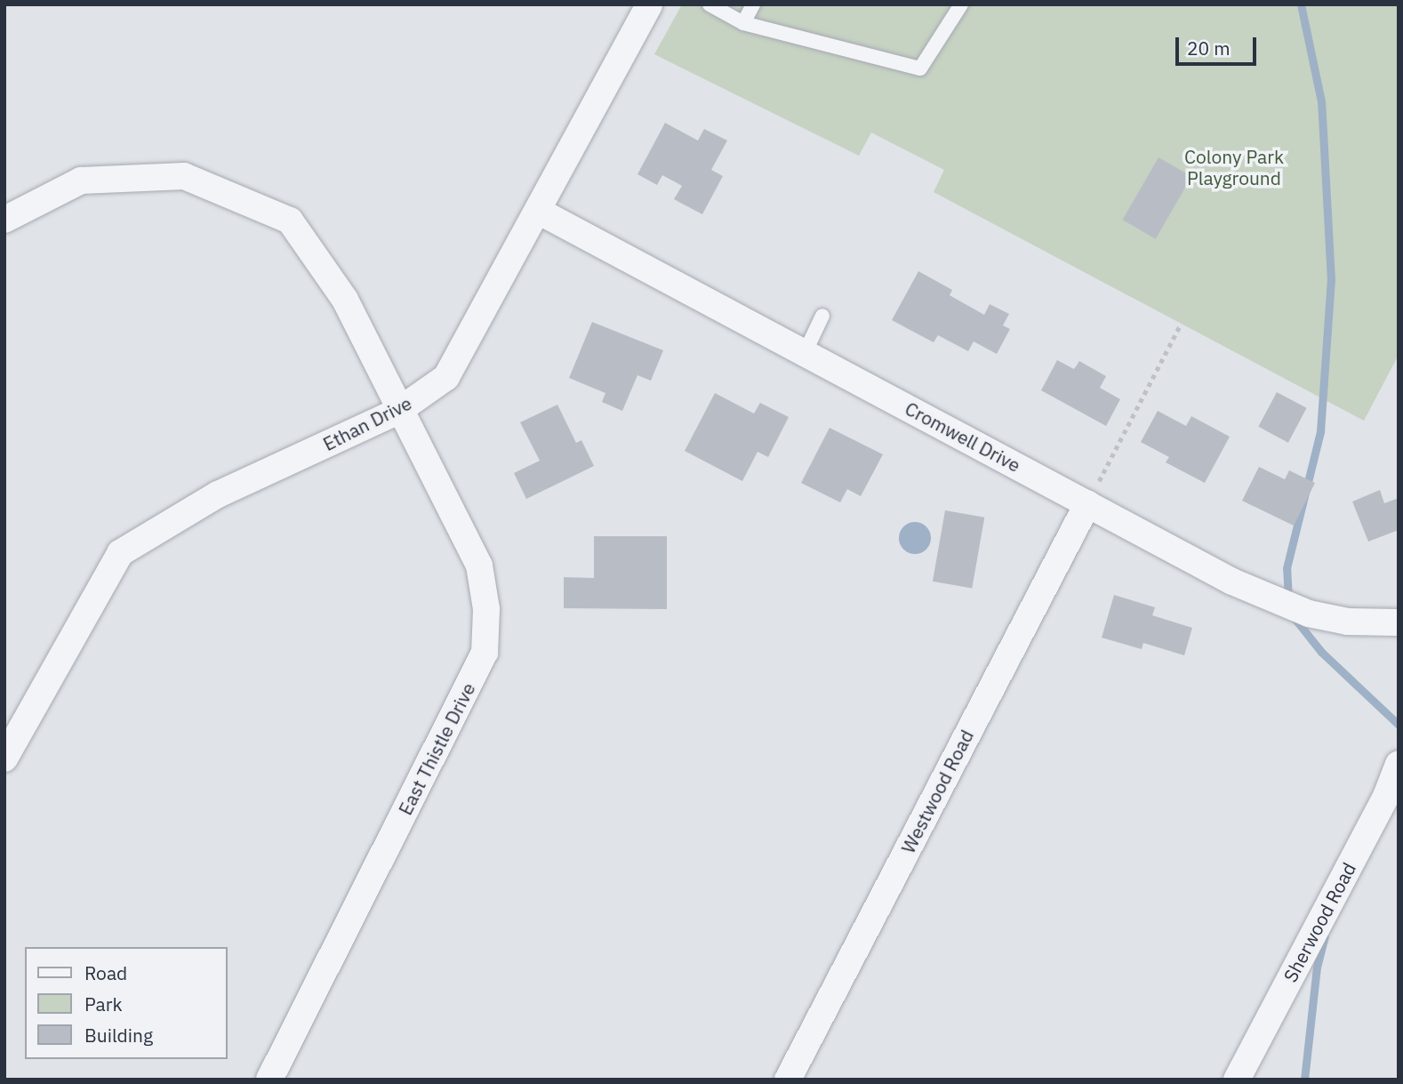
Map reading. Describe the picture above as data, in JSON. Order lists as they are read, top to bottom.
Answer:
{
  "streets": {
    "street": [
      "Ethan Drive",
      "Cromwell Drive",
      "East Thistle Drive",
      "Westwood Road",
      "Sherwood Road"
    ]
  },
  "crossings": [
    ["Ethan Drive", "Cromwell Drive"],
    ["Ethan Drive", "East Thistle Drive"],
    ["Cromwell Drive", "Westwood Road"]
  ],
  "parks": ["Colony Park Playground"],
  "legend": ["Road", "Park", "Building"],
  "scale_bar": "20 m"
}
